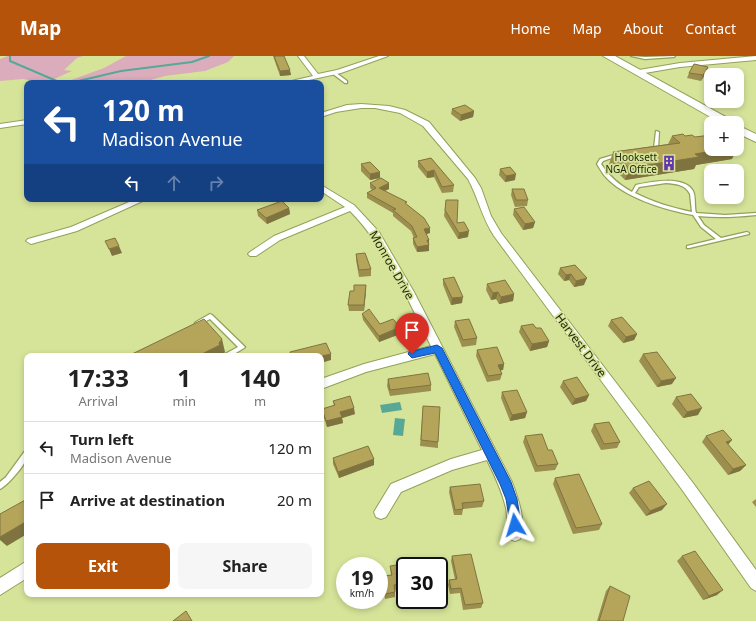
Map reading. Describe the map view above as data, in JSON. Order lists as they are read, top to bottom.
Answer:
{
  "streets": {
    "street": ["Monroe Drive", "Harvest Drive"]
  },
  "places": {
    "building": ["Hooksett NGA Office"]
  },
  "page": {
    "header": "Map",
    "nav": [
      "Home",
      "Map",
      "About",
      "Contact"
    ],
    "map_buttons": ["+", "−"],
    "turn": ["120 m", "Madison Avenue"],
    "eta": [
      "17:33",
      "Arrival",
      "1",
      "min",
      "140",
      "m"
    ],
    "list": [
      {
        "name": "Turn left",
        "note": "Madison Avenue",
        "value": "120 m"
      },
      {
        "name": "Arrive at destination",
        "value": "20 m"
      }
    ],
    "buttons": ["Exit", "Share"],
    "speed": "19 km/h",
    "limit": "30"
  }
}
